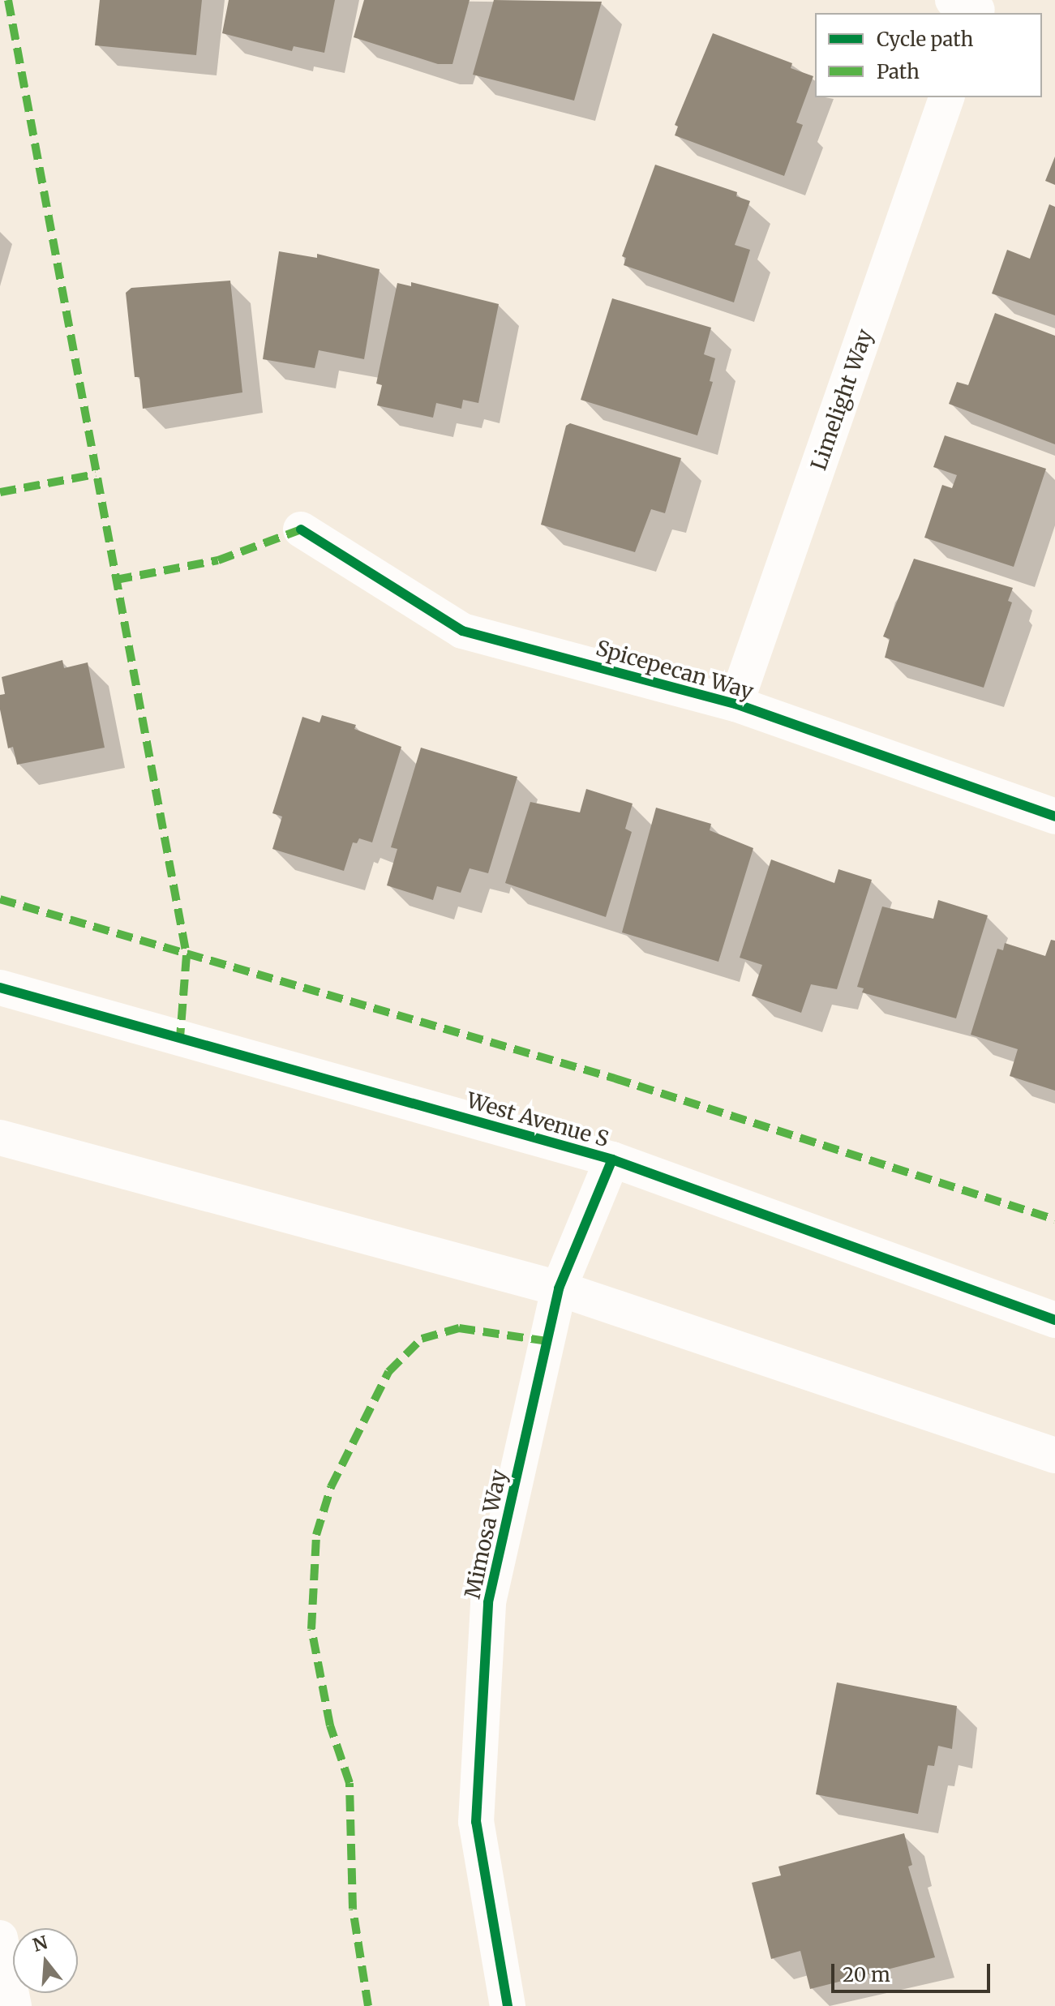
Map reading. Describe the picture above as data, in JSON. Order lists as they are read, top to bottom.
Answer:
{
  "streets": {
    "street": [
      "Limelight Way",
      "Spicepecan Way",
      "West Avenue S",
      "Mimosa Way"
    ]
  },
  "crossings": [
    ["Limelight Way", "Spicepecan Way"],
    ["West Avenue S", "Mimosa Way"]
  ],
  "legend": ["Cycle path", "Path"],
  "scale_bar": "20 m",
  "north": "top"
}
